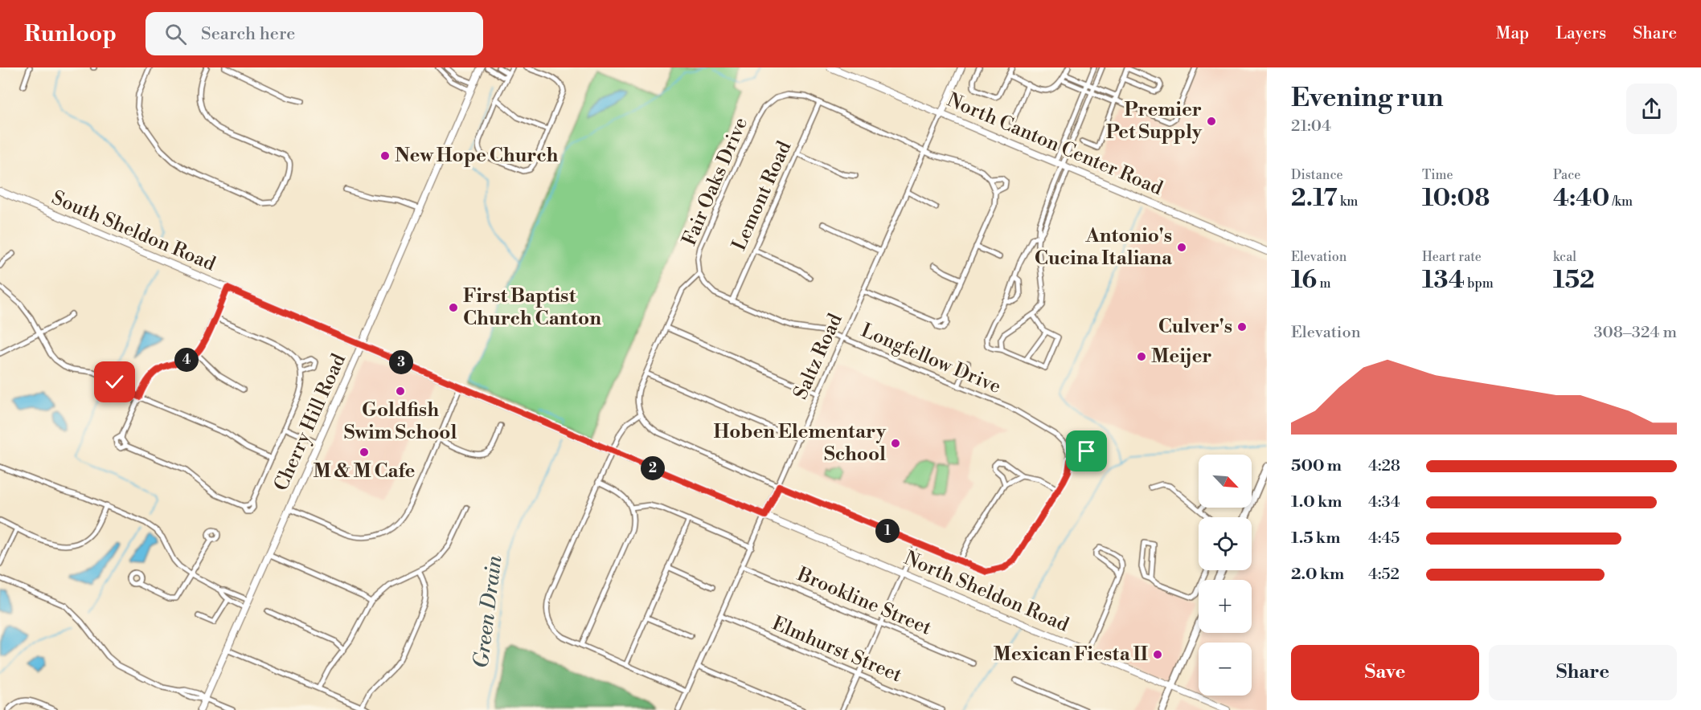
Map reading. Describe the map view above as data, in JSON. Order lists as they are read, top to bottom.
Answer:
{
  "streets": {
    "street": [
      "North Canton Center Road",
      "Fair Oaks Drive",
      "Lemont Road",
      "South Sheldon Road",
      "Saltz Road",
      "Longfellow Drive",
      "Cherry Hill Road",
      "North Sheldon Road",
      "Brookline Street",
      "Elmhurst Street"
    ]
  },
  "crossings": [
    ["North Canton Center Road", "Saltz Road"],
    ["Fair Oaks Drive", "Lemont Road"],
    ["Fair Oaks Drive", "Longfellow Drive"],
    ["Lemont Road", "Longfellow Drive"],
    ["South Sheldon Road", "Cherry Hill Road"],
    ["South Sheldon Road", "North Sheldon Road"],
    ["Saltz Road", "Longfellow Drive"],
    ["Saltz Road", "North Sheldon Road"],
    ["Saltz Road", "Brookline Street"],
    ["Saltz Road", "Elmhurst Street"],
    ["Cherry Hill Road", "North Sheldon Road"]
  ],
  "water": ["Green Drain"],
  "places": [
    "Premier Pet Supply",
    "New Hope Church",
    "Antonio's Cucina Italiana",
    "First Baptist Church Canton",
    "Culver's",
    "Meijer",
    "Goldfish Swim School",
    "Hoben Elementary School",
    "M & M Cafe",
    "Mexican Fiesta II"
  ],
  "north": "bottom right",
  "page": {
    "header": "Runloop",
    "search": "Search here",
    "nav": ["Map", "Layers", "Share"],
    "heading": ["Evening run", "21:04"],
    "stats": [
      ["Distance", "2.17 km"],
      ["Time", "10:08"],
      ["Pace", "4:40 /km"],
      ["Elevation", "16 m"],
      ["Heart rate", "134 bpm"],
      ["kcal", "152"]
    ],
    "chart": ["Elevation", "308–324 m"],
    "pins": [
      "4",
      "3",
      "2",
      "1"
    ],
    "list": [
      {
        "name": "500 m",
        "note": "4:28"
      },
      {
        "name": "1.0 km",
        "note": "4:34"
      },
      {
        "name": "1.5 km",
        "note": "4:45"
      },
      {
        "name": "2.0 km",
        "note": "4:52"
      }
    ],
    "map_buttons": ["+", "−"],
    "buttons": ["Save", "Share"]
  }
}
